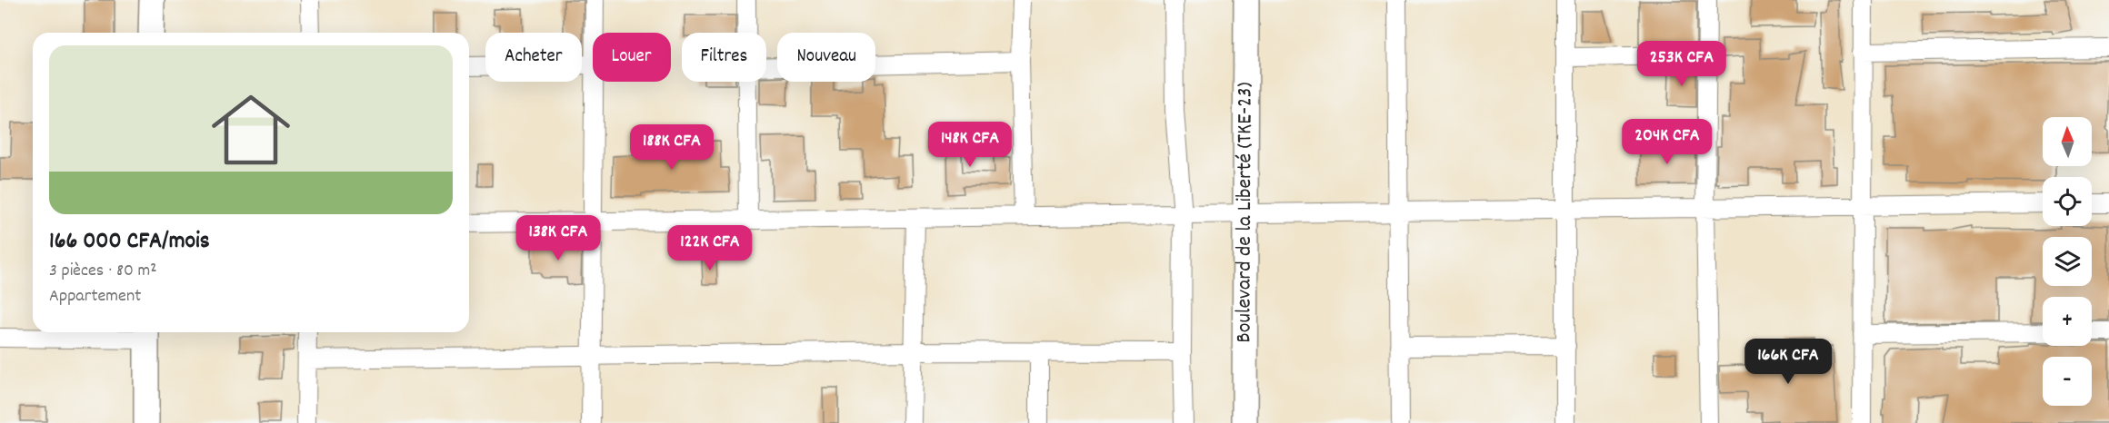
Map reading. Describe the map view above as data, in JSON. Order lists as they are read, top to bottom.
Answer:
{
  "streets": {
    "street": ["Boulevard de la Liberté (TKE-23)"]
  },
  "north": "top",
  "page": {
    "chip": [
      "Acheter",
      "Louer",
      "Filtres",
      "Nouveau"
    ],
    "list": [
      {
        "name": "166 000 CFA/mois",
        "note": "3 pièces · 80 m² · Appartement"
      }
    ],
    "price": [
      "253K CFA",
      "204K CFA",
      "148K CFA",
      "188K CFA",
      "138K CFA",
      "122K CFA",
      "166K CFA"
    ],
    "map_buttons": ["+", "−"]
  }
}
